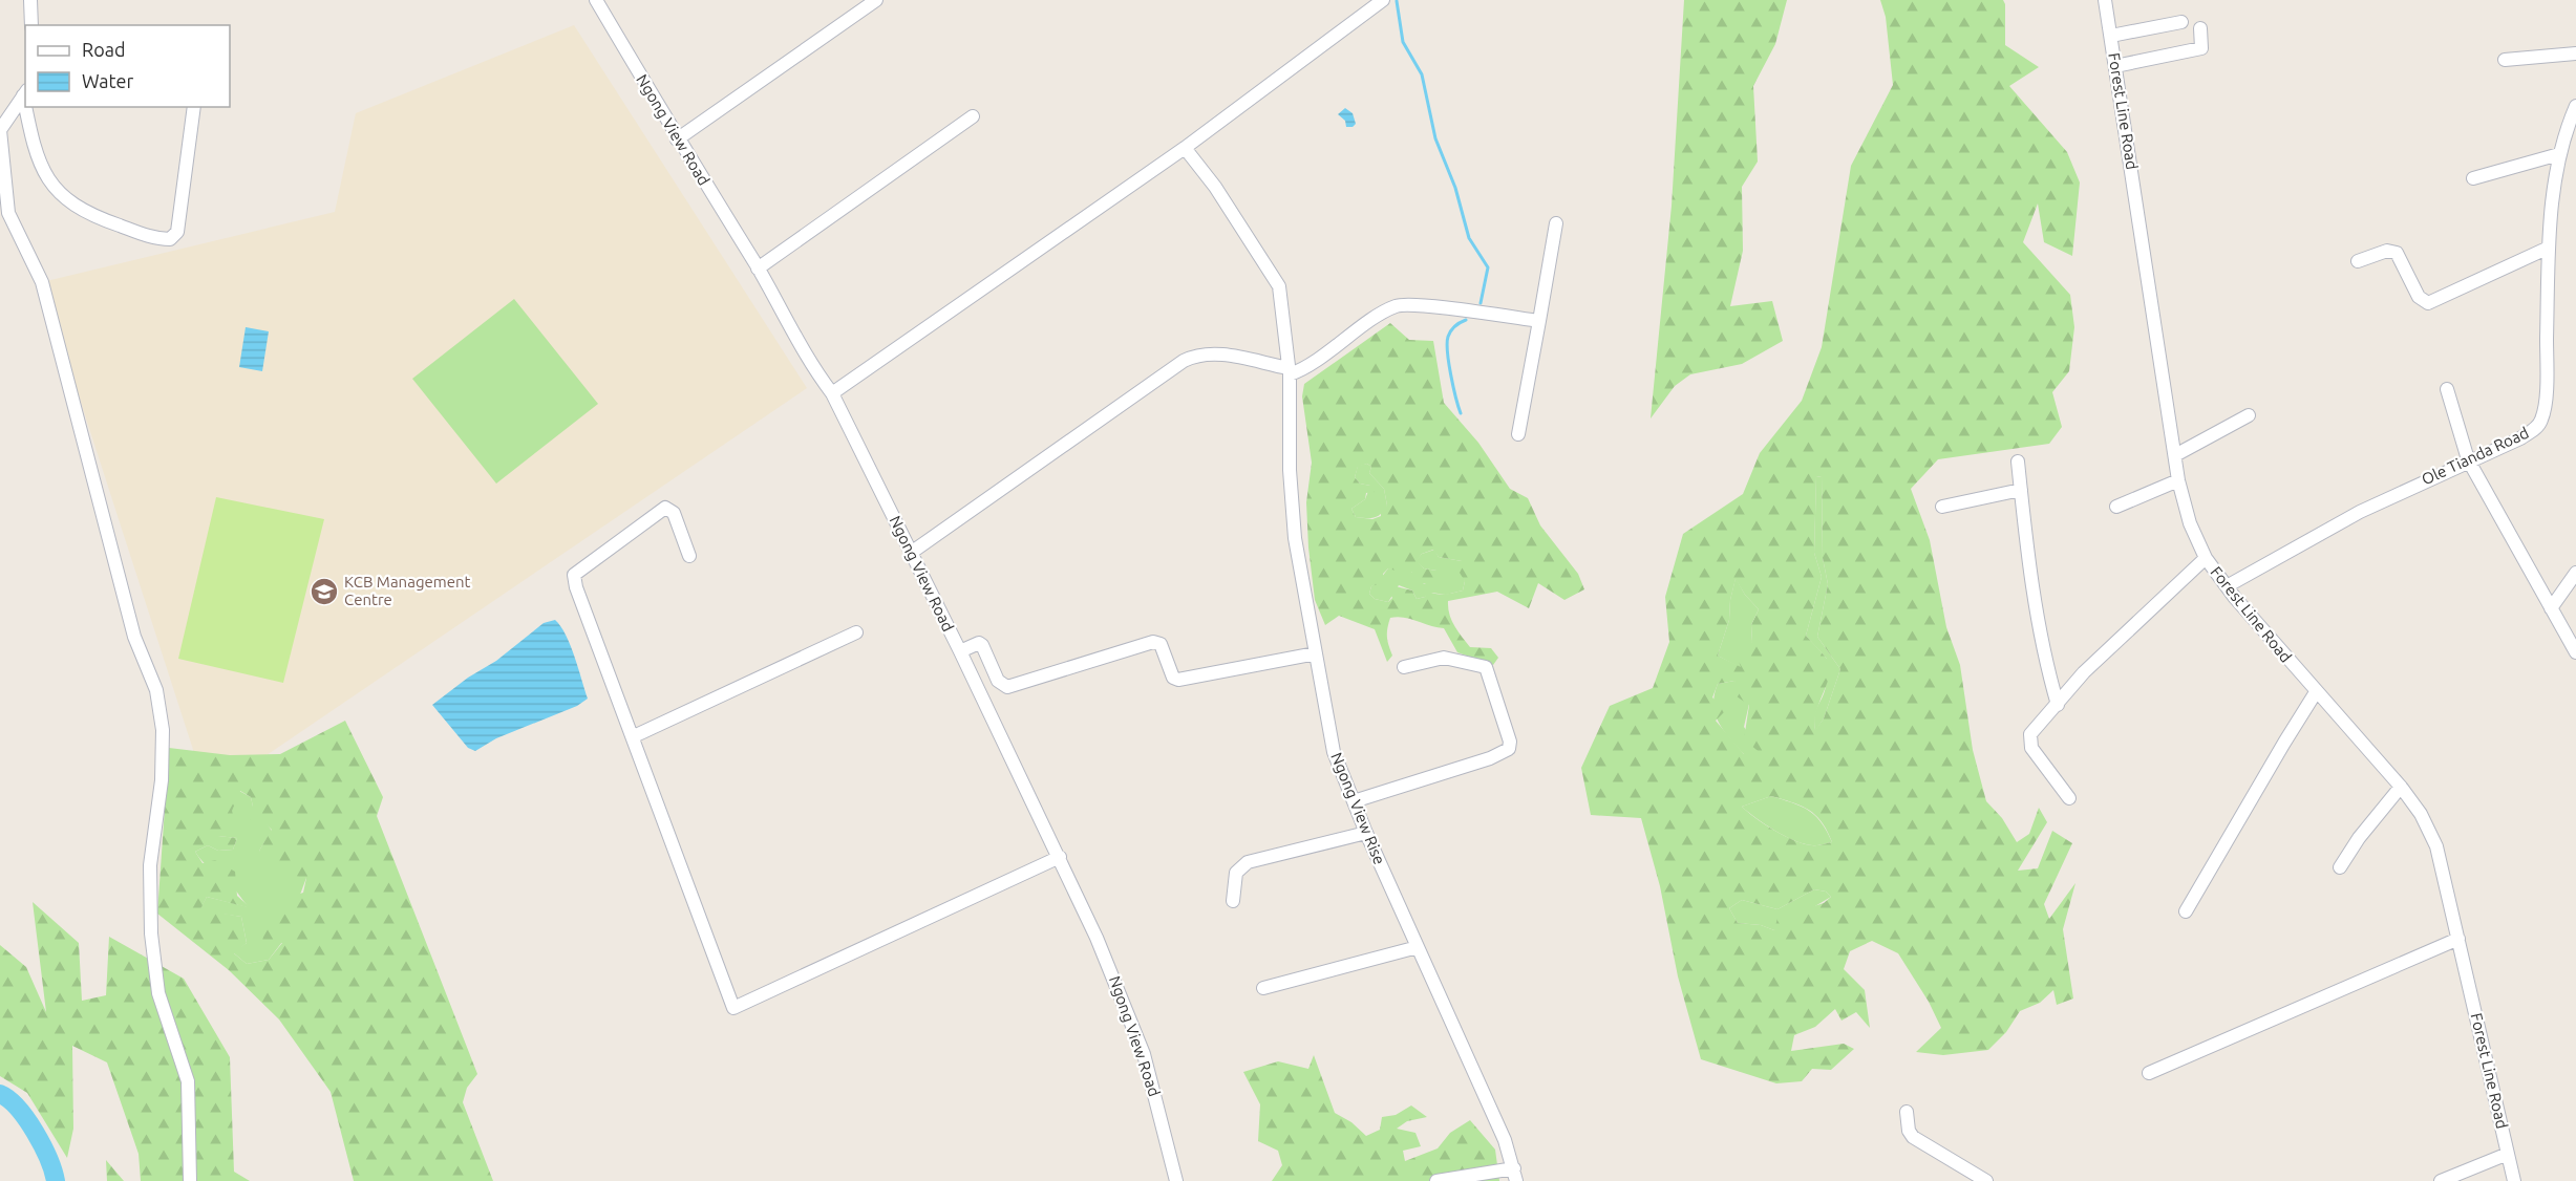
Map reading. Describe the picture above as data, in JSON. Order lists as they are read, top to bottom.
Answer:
{
  "streets": {
    "street": [
      "Forest Line Road",
      "Ngong View Road",
      "Ole Tianda Road",
      "Ngong View Rise"
    ]
  },
  "crossings": [
    ["Forest Line Road", "Ole Tianda Road"]
  ],
  "places": {
    "school or university": ["KCB Management Centre"]
  },
  "legend": ["Road", "Water"]
}
